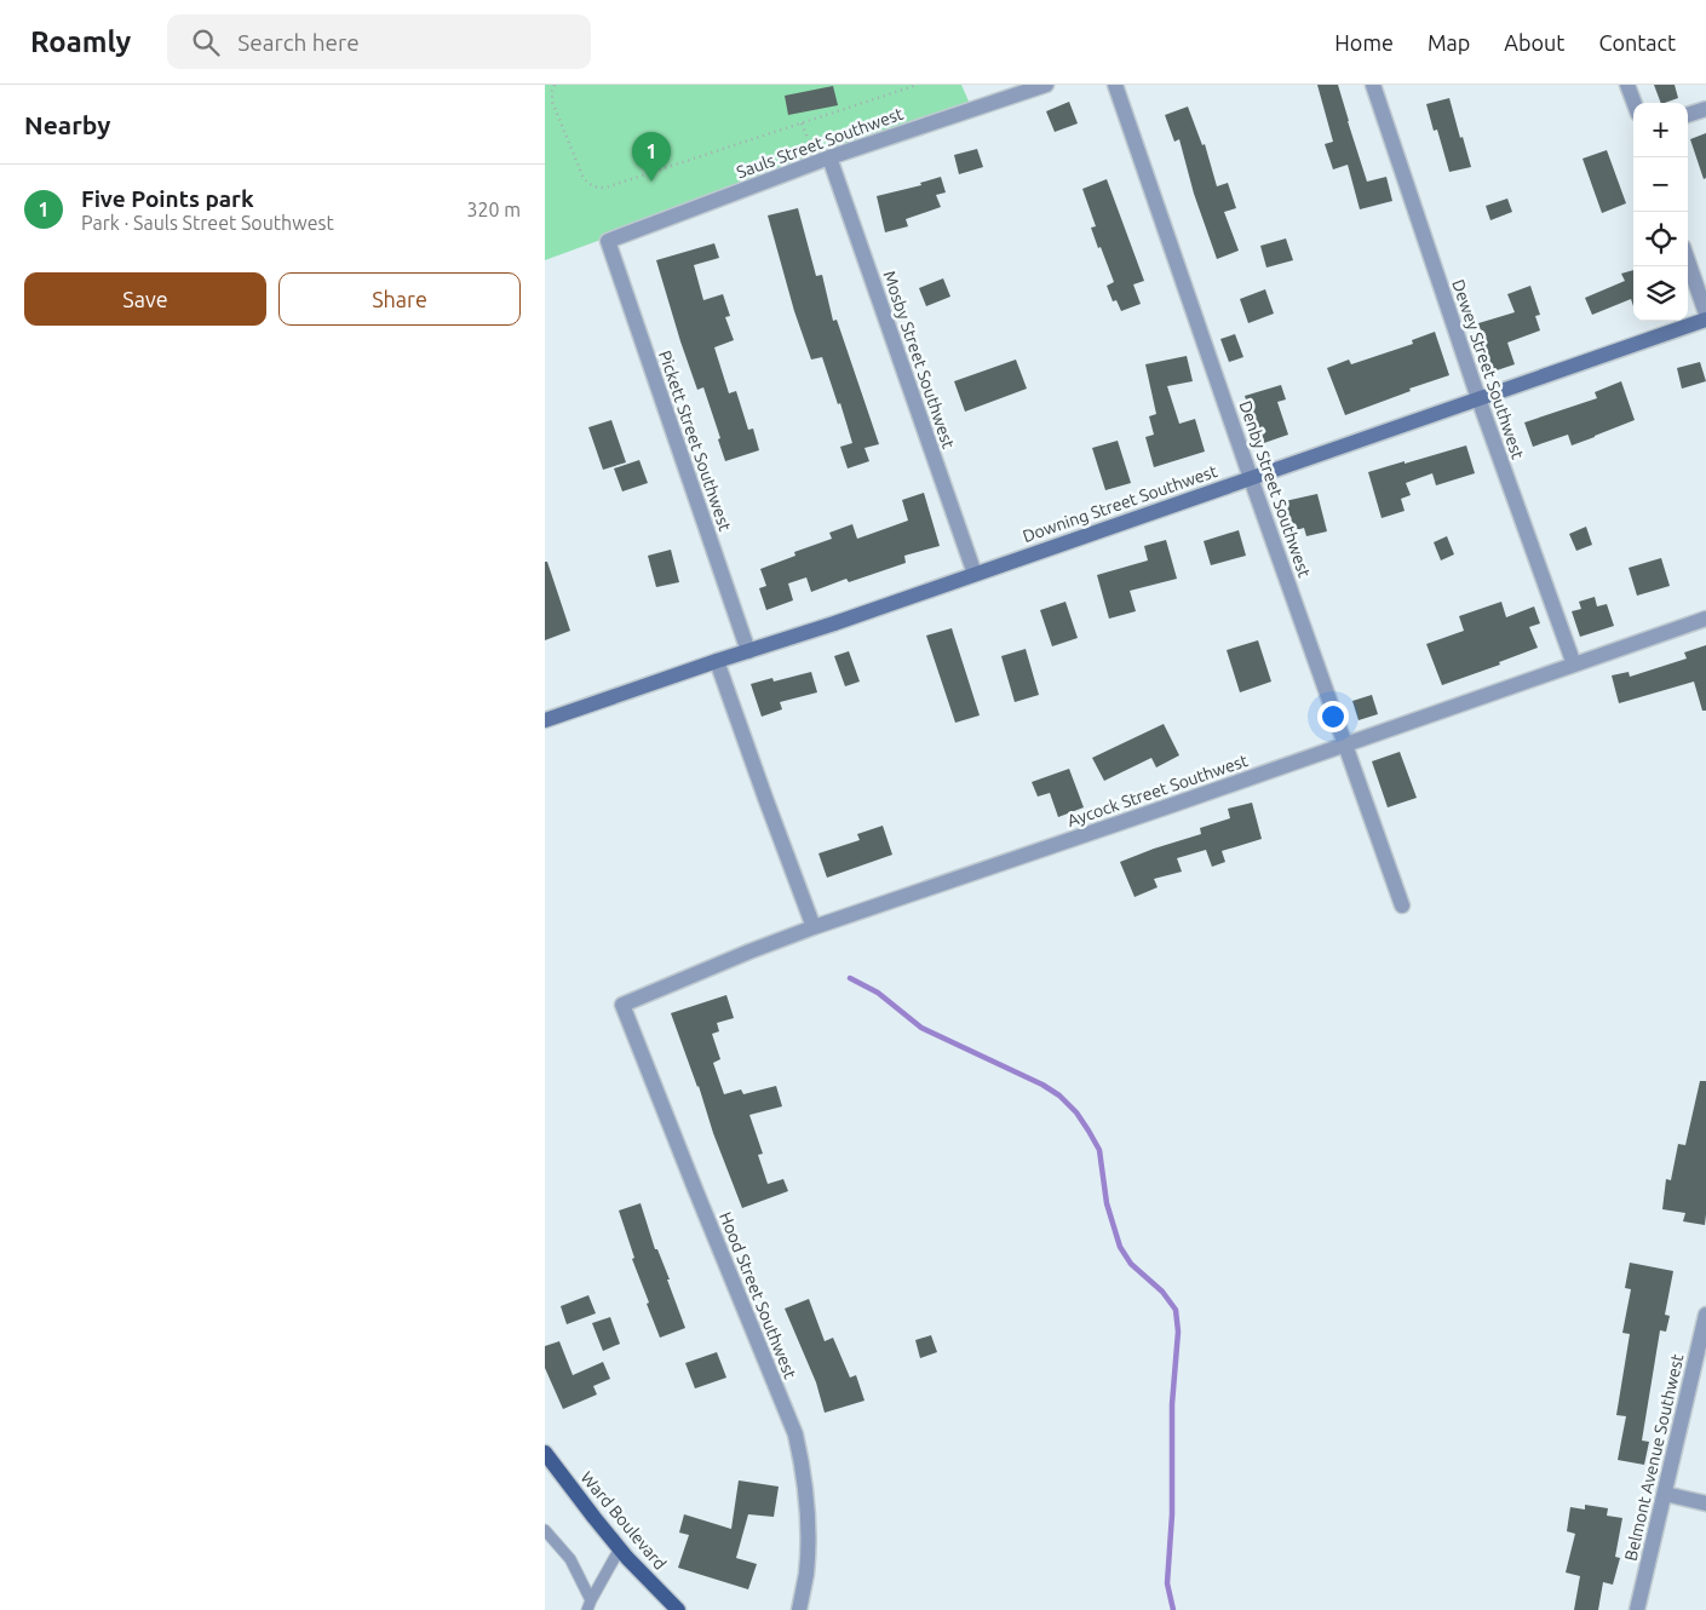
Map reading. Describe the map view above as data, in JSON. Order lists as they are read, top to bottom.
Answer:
{
  "streets": {
    "main road": ["Ward Boulevard"],
    "street": [
      "Sauls Street Southwest",
      "Mosby Street Southwest",
      "Dewey Street Southwest",
      "Pickett Street Southwest",
      "Denby Street Southwest",
      "Downing Street Southwest",
      "Aycock Street Southwest",
      "Hood Street Southwest",
      "Belmont Avenue Southwest"
    ]
  },
  "crossings": [
    ["Sauls Street Southwest", "Mosby Street Southwest"],
    ["Sauls Street Southwest", "Pickett Street Southwest"],
    ["Mosby Street Southwest", "Downing Street Southwest"],
    ["Dewey Street Southwest", "Downing Street Southwest"],
    ["Dewey Street Southwest", "Aycock Street Southwest"],
    ["Pickett Street Southwest", "Downing Street Southwest"],
    ["Denby Street Southwest", "Downing Street Southwest"],
    ["Denby Street Southwest", "Aycock Street Southwest"],
    ["Aycock Street Southwest", "Hood Street Southwest"]
  ],
  "page": {
    "header": "Roamly",
    "search": "Search here",
    "nav": [
      "Home",
      "Map",
      "About",
      "Contact"
    ],
    "heading": "Nearby",
    "map_buttons": ["+", "−"],
    "pins": "1",
    "list": [
      {
        "mark": "1",
        "name": "Five Points park",
        "note": "Park · Sauls Street Southwest",
        "value": "320 m"
      }
    ],
    "buttons": ["Save", "Share"]
  }
}
